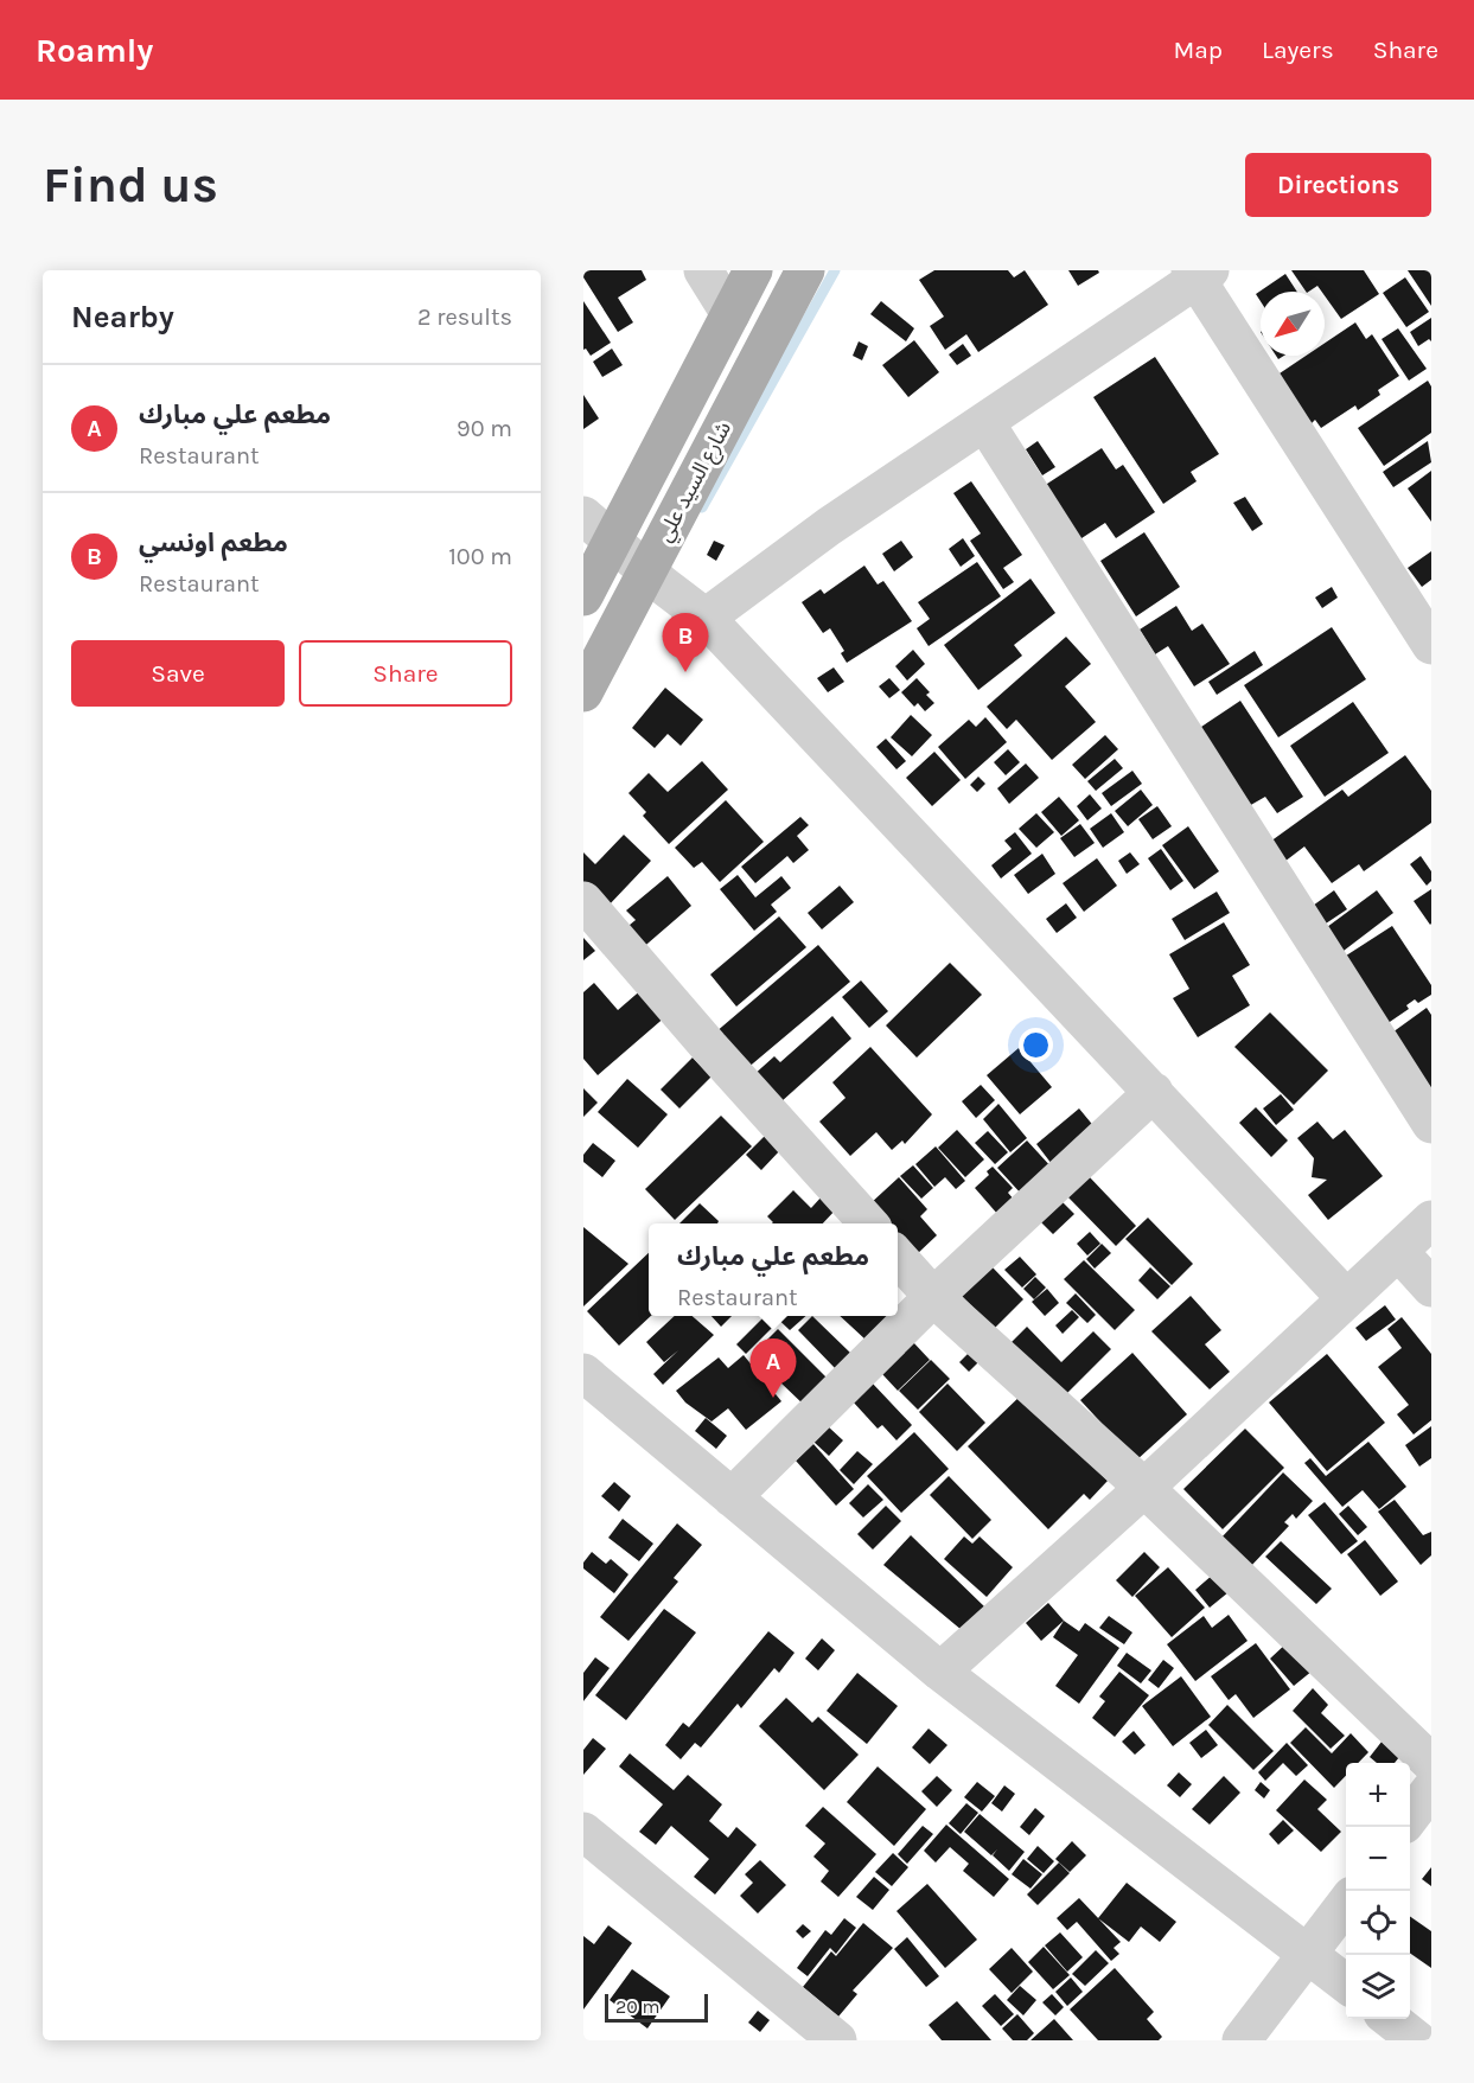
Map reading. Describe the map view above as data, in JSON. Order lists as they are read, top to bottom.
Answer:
{
  "streets": {
    "main road": ["شارع السيد علي"]
  },
  "scale_bar": "20 m",
  "north": "bottom left",
  "page": {
    "header": "Roamly",
    "nav": ["Map", "Layers", "Share"],
    "buttons": [
      "Directions",
      ["Save", "Share"]
    ],
    "title": "Find us",
    "heading": ["Nearby", "2 results"],
    "list": [
      {
        "mark": "A",
        "name": "مطعم علي مبارك",
        "note": "Restaurant",
        "value": "90 m"
      },
      {
        "mark": "B",
        "name": "مطعم اونسي",
        "note": "Restaurant",
        "value": "100 m"
      }
    ],
    "pins": ["B", "A"],
    "popup": ["مطعم علي مبارك", "Restaurant"],
    "map_buttons": ["+", "−"],
    "scale": "20 m"
  }
}
